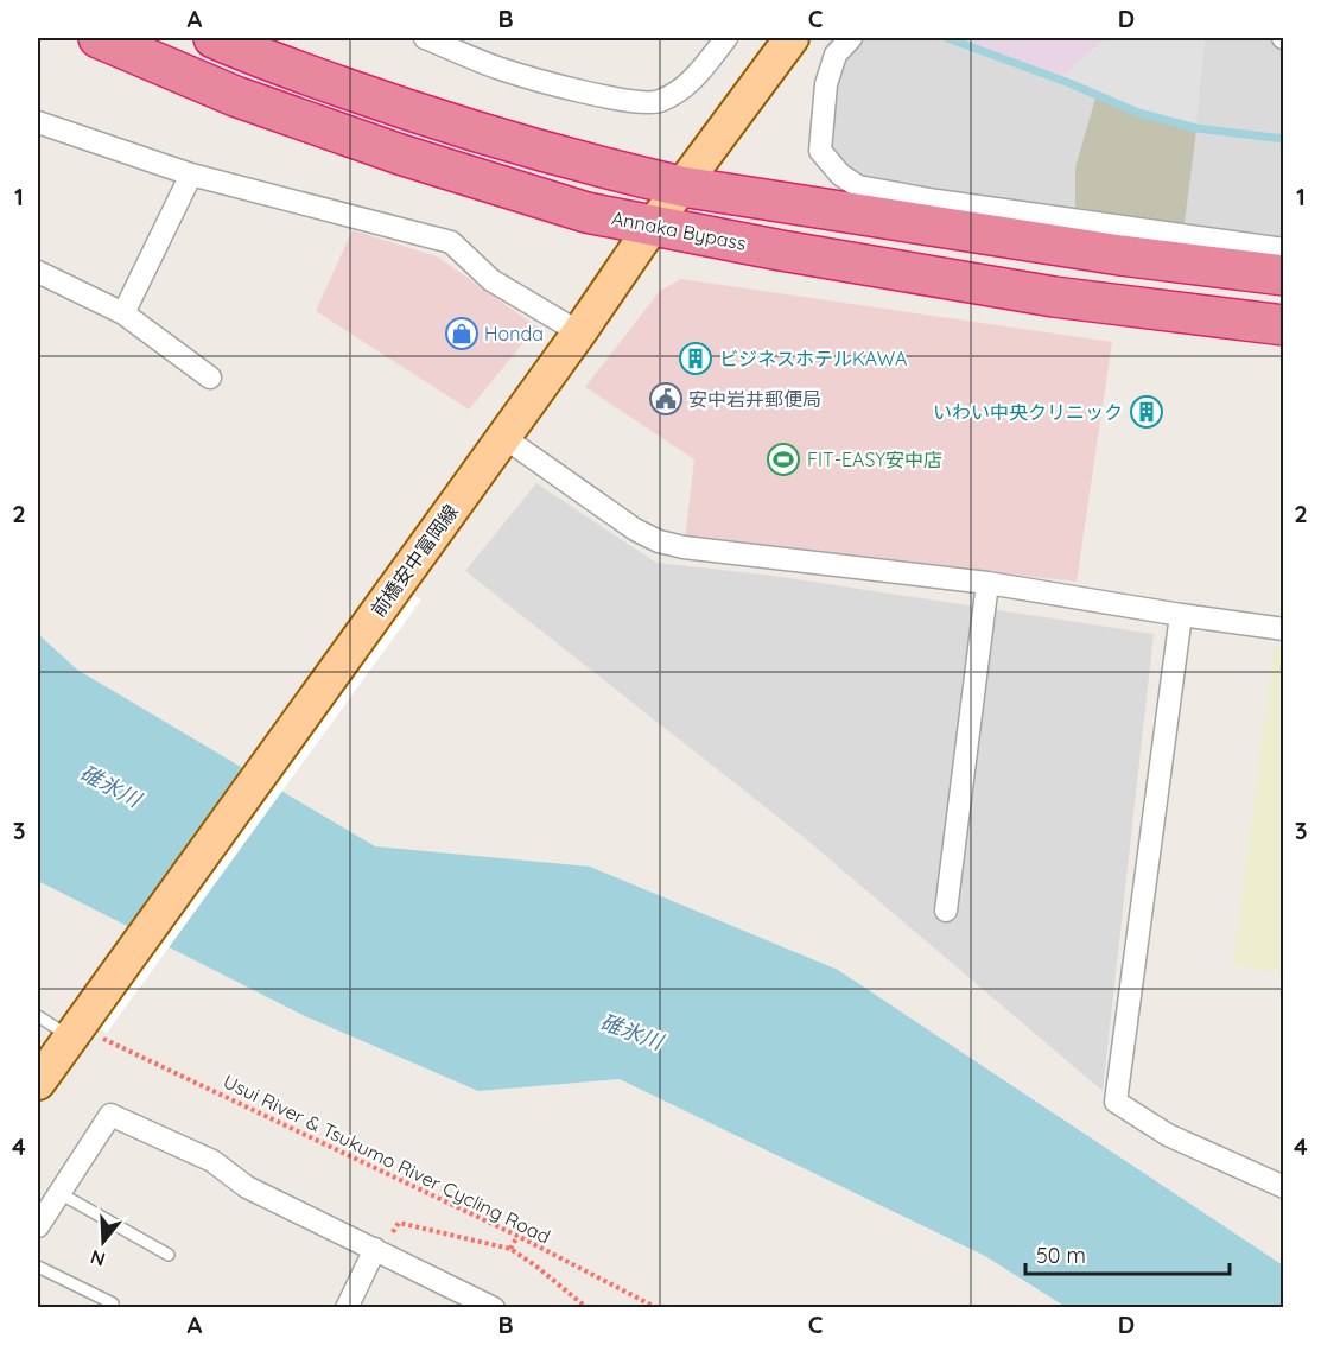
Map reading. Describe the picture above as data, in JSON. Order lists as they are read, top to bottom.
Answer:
{
  "streets": {
    "highway": ["Annaka Bypass"],
    "main road": ["前橋安中富岡線"],
    "path": ["Usui River & Tsukumo River Cycling Road"]
  },
  "crossings": [
    ["Annaka Bypass", "前橋安中富岡線"],
    ["前橋安中富岡線", "Usui River & Tsukumo River Cycling Road"]
  ],
  "water": ["碓氷川"],
  "places": {
    "shop": ["Honda"],
    "building": ["ビジネスホテルKAWA", "いわい中央クリニック"],
    "public building": ["安中岩井郵便局"],
    "sports": ["FIT-EASY安中店"]
  },
  "scale_bar": "50 m",
  "north": "bottom",
  "grid": {
    "columns": [
      "A",
      "B",
      "C",
      "D"
    ],
    "rows": [
      "1",
      "2",
      "3",
      "4"
    ]
  }
}
